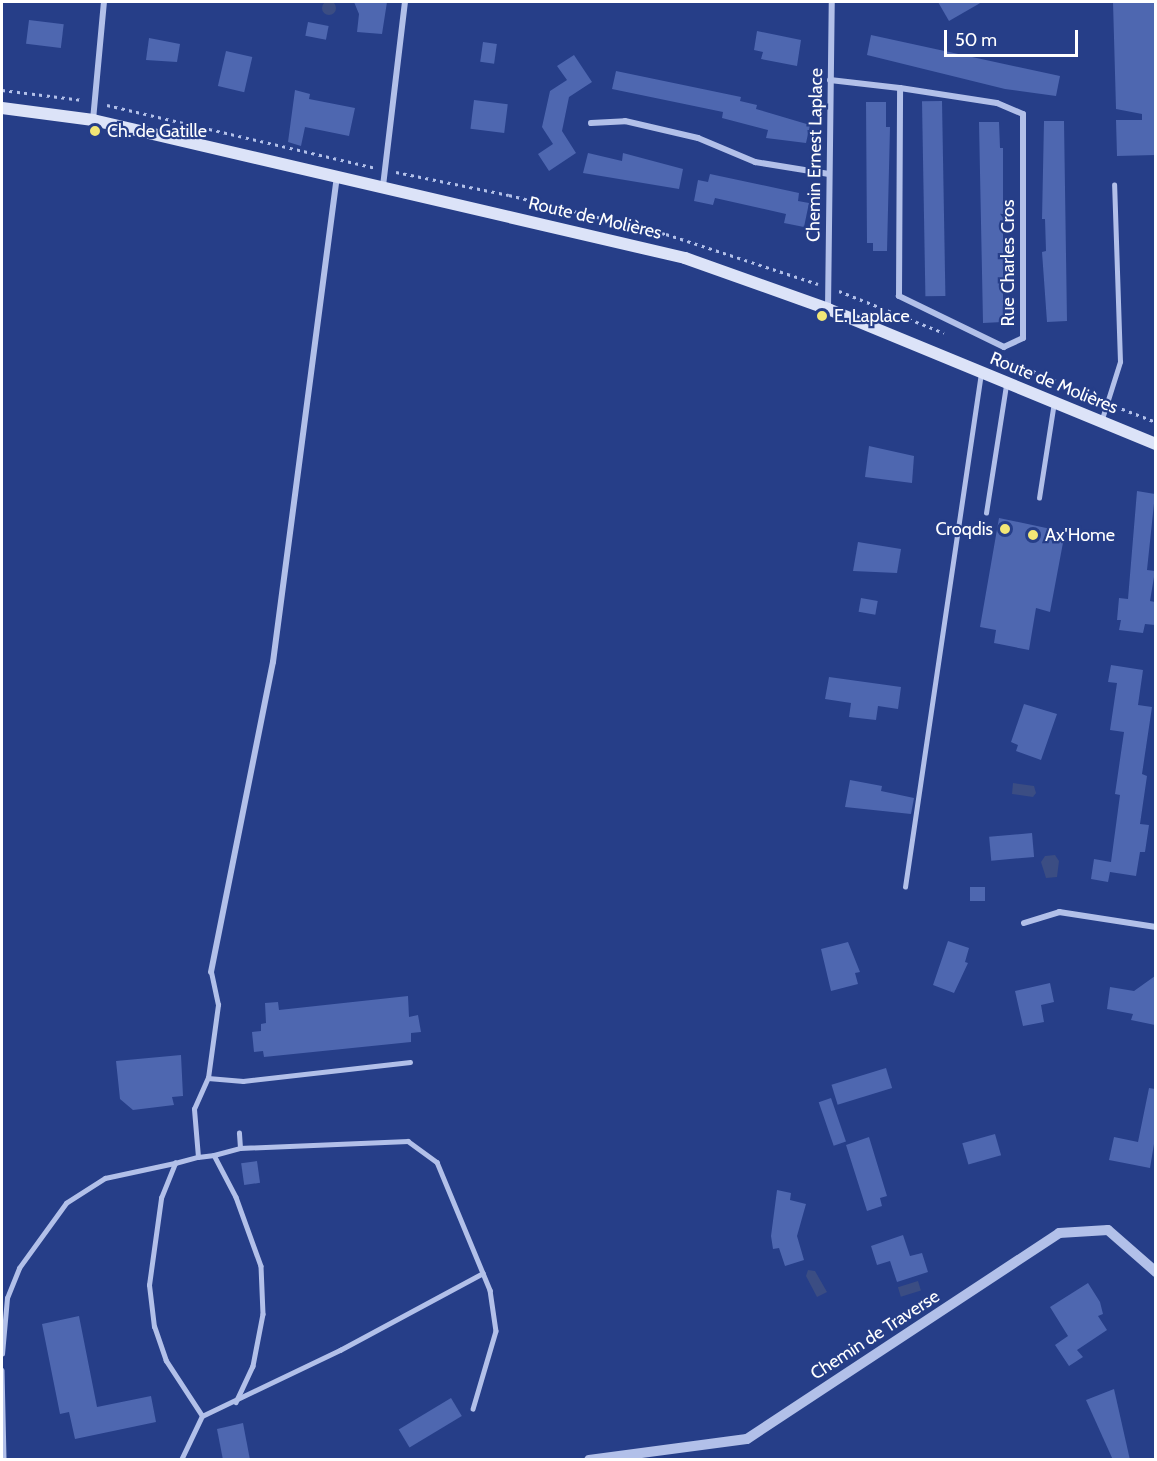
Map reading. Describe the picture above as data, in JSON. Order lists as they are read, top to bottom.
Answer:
{
  "streets": {
    "main road": ["Route de Molières"],
    "street": ["Chemin Ernest Laplace", "Rue Charles Cros", "Chemin de Traverse"]
  },
  "crossings": [
    ["Chemin Ernest Laplace", "Route de Molières"],
    ["Chemin Ernest Laplace", "Rue Charles Cros"]
  ],
  "places": [
    "Ch. de Gatille",
    "E. Laplace",
    "Croqdis",
    "Ax'Home"
  ],
  "scale_bar": "50 m"
}
